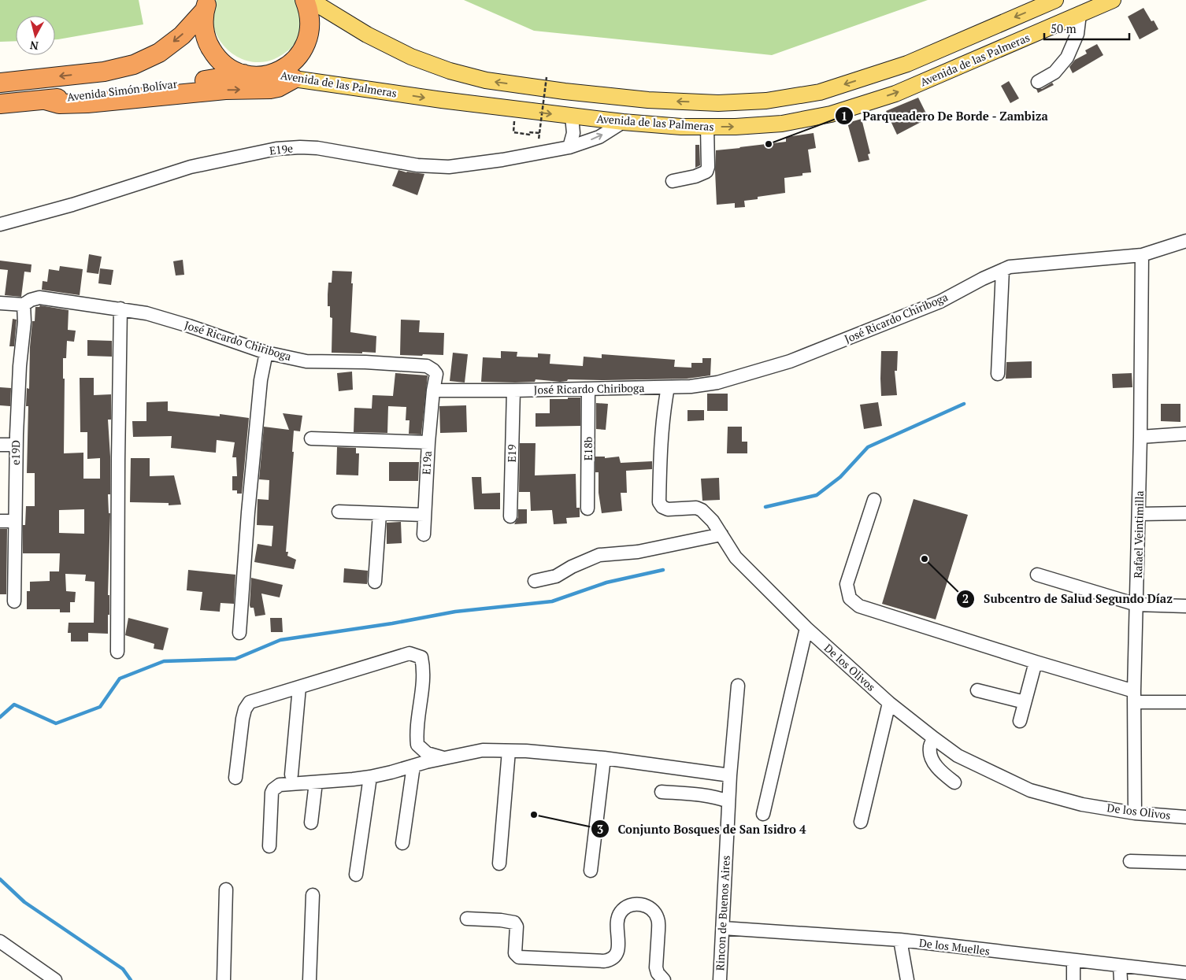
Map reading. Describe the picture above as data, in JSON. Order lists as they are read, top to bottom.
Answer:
{
  "streets": {
    "highway": ["Avenida Simón Bolívar"],
    "main road": ["Avenida de las Palmeras"],
    "street": [
      "E19e",
      "José Ricardo Chiriboga",
      "E18b",
      "e19D",
      "E19",
      "E19a",
      "Rafael Veintimilla",
      "De los Olivos",
      "Rincon de Buenos Aires",
      "De los Muelles"
    ]
  },
  "crossings": [
    ["Avenida de las Palmeras", "E19e"],
    ["José Ricardo Chiriboga", "E18b"],
    ["José Ricardo Chiriboga", "e19D"],
    ["José Ricardo Chiriboga", "E19"],
    ["José Ricardo Chiriboga", "E19a"],
    ["José Ricardo Chiriboga", "Rafael Veintimilla"],
    ["José Ricardo Chiriboga", "De los Olivos"],
    ["Rafael Veintimilla", "De los Olivos"],
    ["Rincon de Buenos Aires", "De los Muelles"]
  ],
  "places": ["Parqueadero De Borde - Zambiza", "Subcentro de Salud Segundo Díaz", "Conjunto Bosques de San Isidro 4"],
  "scale_bar": "50 m",
  "north": "bottom"
}
